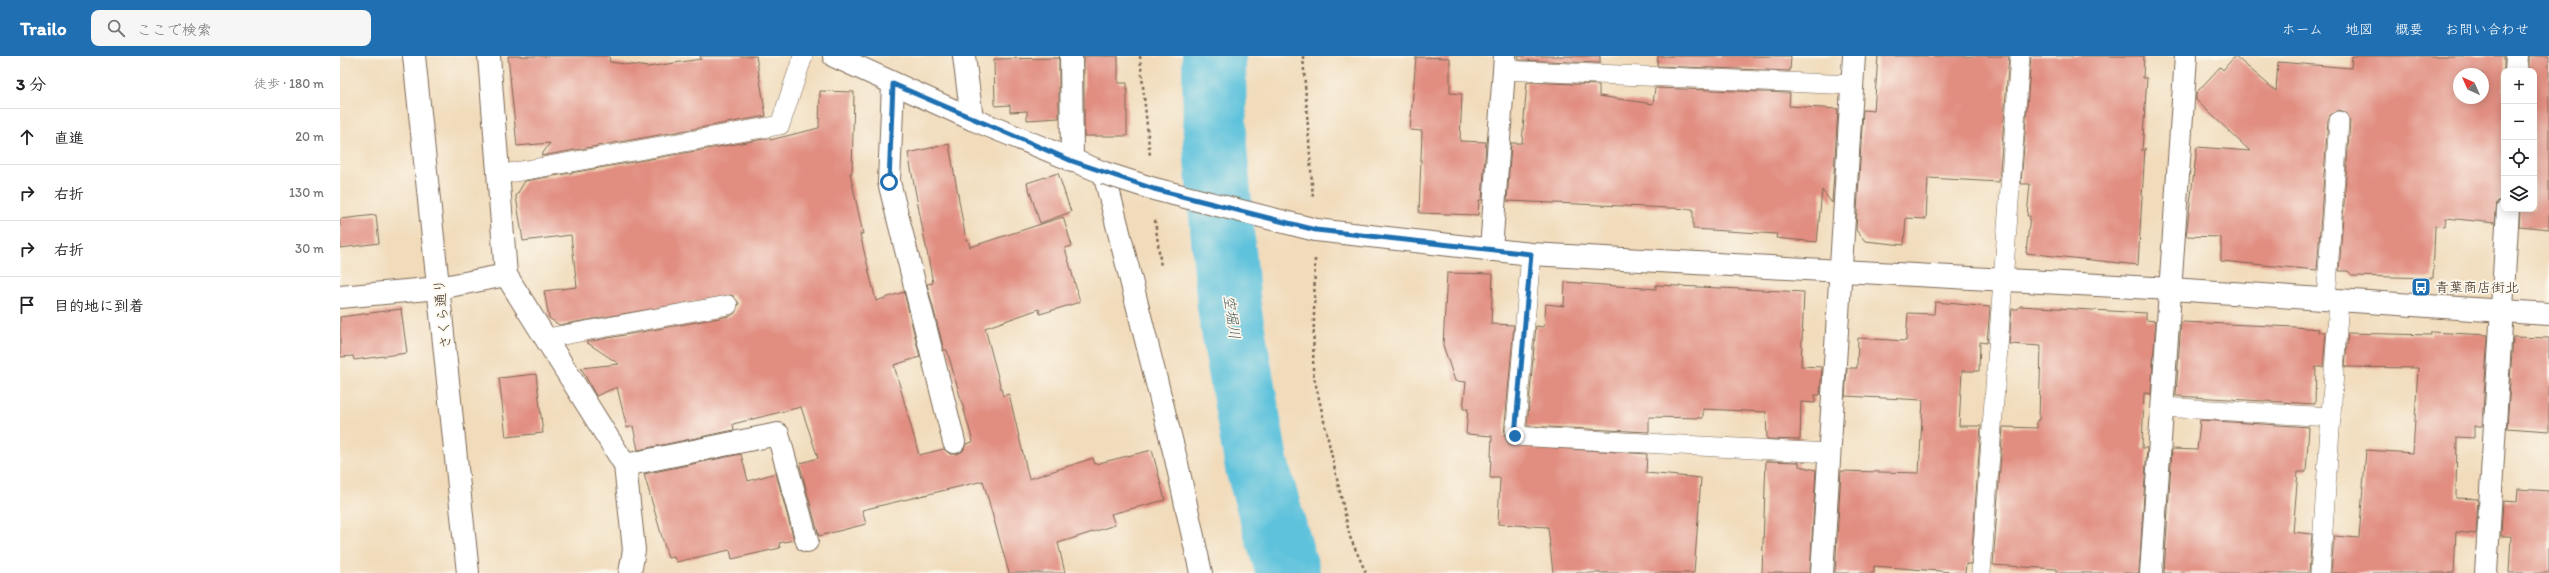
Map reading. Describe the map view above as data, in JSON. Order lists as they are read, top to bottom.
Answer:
{
  "streets": {
    "street": ["さくら通り"]
  },
  "water": ["空堀川"],
  "places": {
    "bus stop": ["青葉商店街北"]
  },
  "north": "top left",
  "page": {
    "header": "Trailo",
    "search": "ここで検索",
    "nav": [
      "ホーム",
      "地図",
      "概要",
      "お問い合わせ"
    ],
    "heading": ["3 分", "徒歩 · 180 m"],
    "map_buttons": ["+", "−"],
    "list": [
      ["直進", "20 m"],
      ["右折", "130 m"],
      ["右折", "30 m"],
      "目的地に到着"
    ]
  }
}
